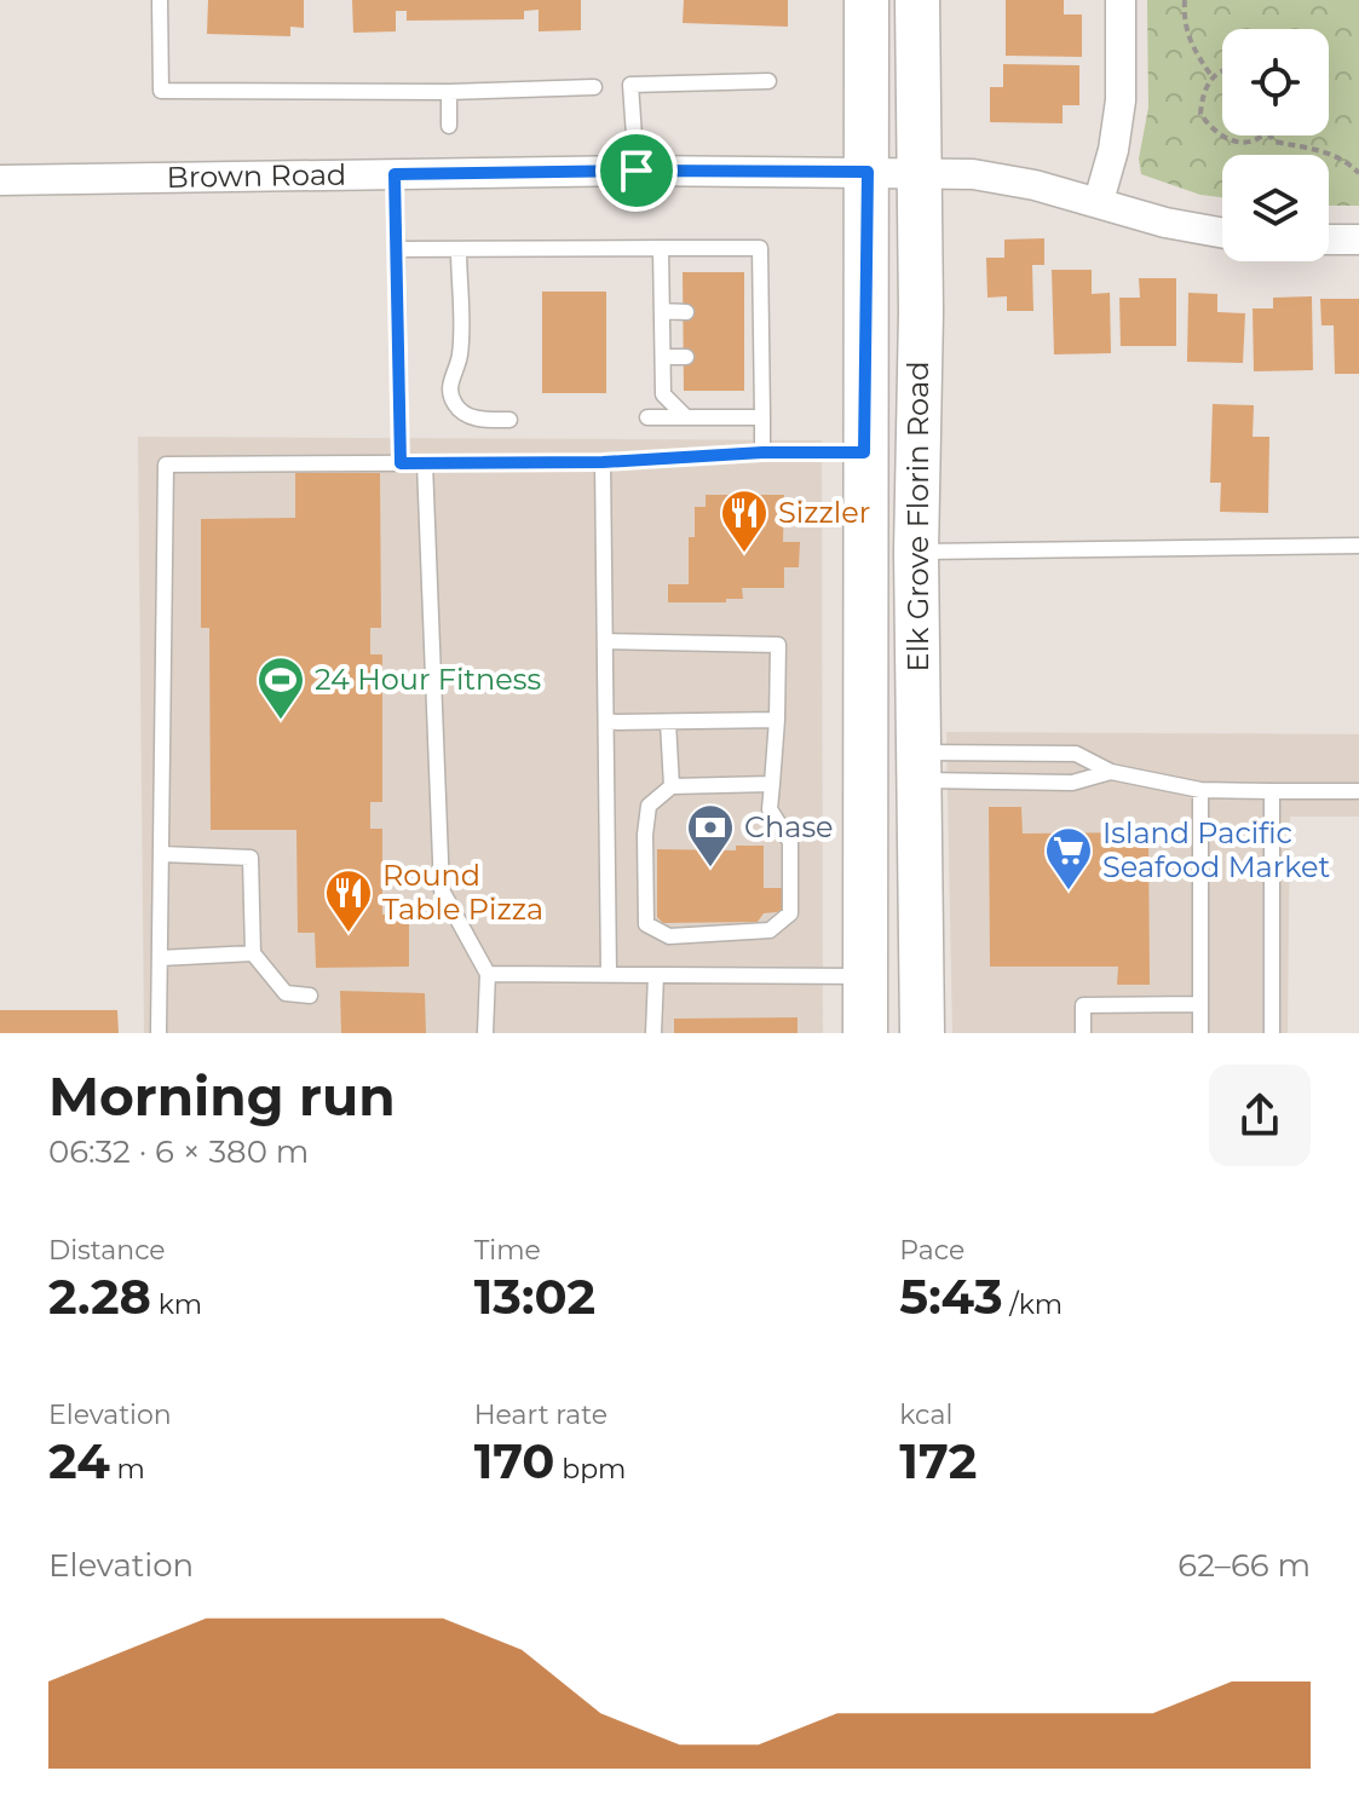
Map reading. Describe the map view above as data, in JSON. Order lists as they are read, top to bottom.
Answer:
{
  "streets": {
    "main road": ["Elk Grove Florin Road"],
    "street": ["Brown Road"]
  },
  "crossings": [
    ["Brown Road", "Elk Grove Florin Road"]
  ],
  "places": {
    "restaurant": ["Sizzler", "Round Table Pizza"],
    "sports": ["24 Hour Fitness"],
    "bank": ["Chase"],
    "supermarket": ["Island Pacific Seafood Market"]
  },
  "page": {
    "heading": ["Morning run", "06:32 · 6 × 380 m"],
    "stats": [
      ["Distance", "2.28 km"],
      ["Time", "13:02"],
      ["Pace", "5:43 /km"],
      ["Elevation", "24 m"],
      ["Heart rate", "170 bpm"],
      ["kcal", "172"]
    ],
    "chart": ["Elevation", "62–66 m"]
  }
}
